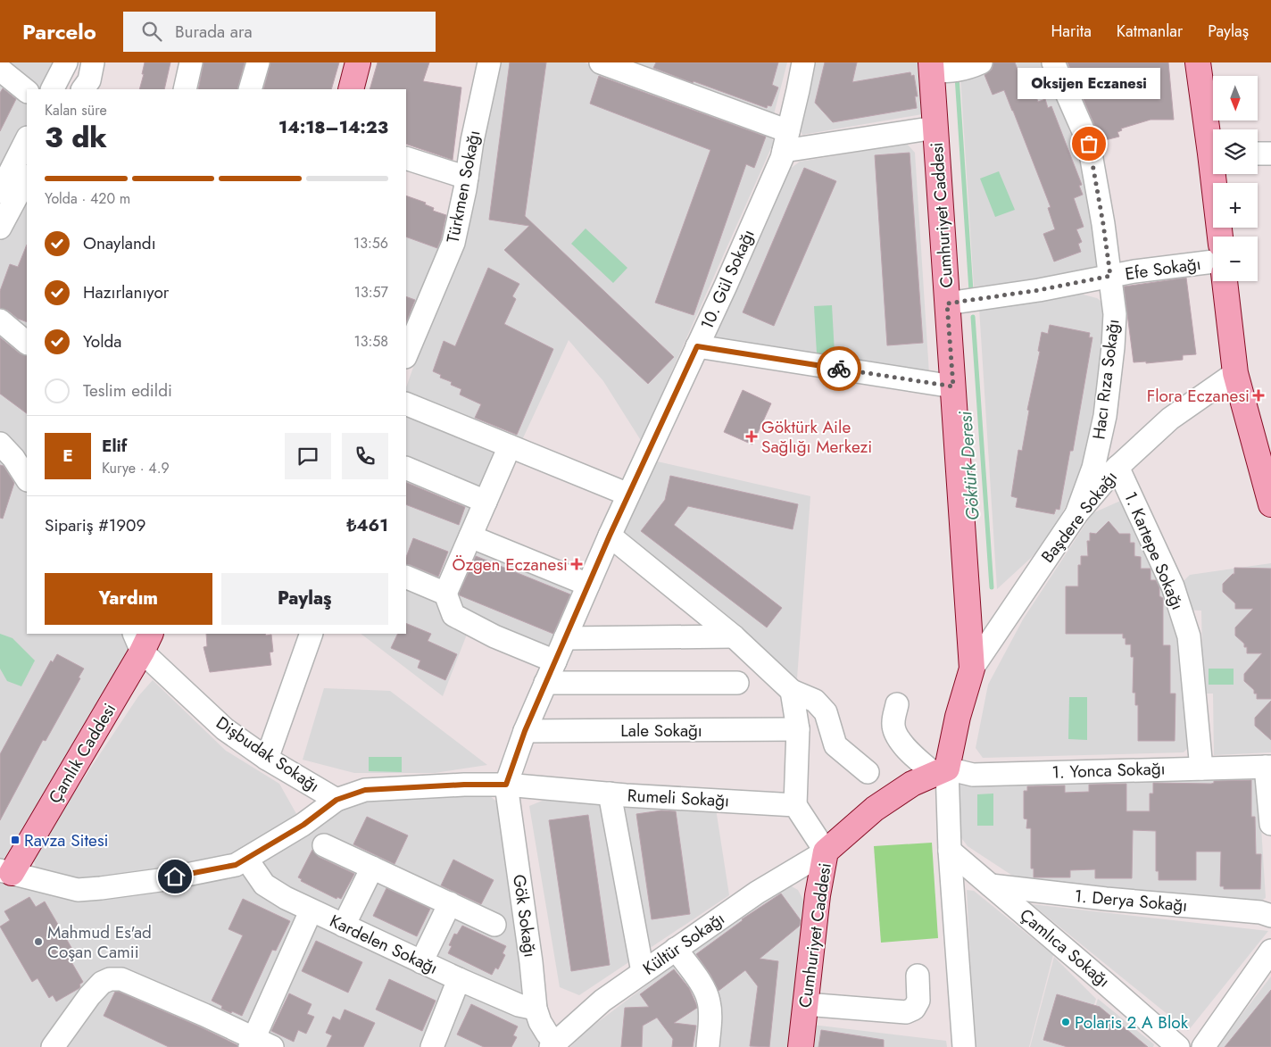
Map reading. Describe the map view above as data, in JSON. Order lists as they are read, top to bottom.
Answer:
{
  "streets": {
    "main road": ["Cumhuriyet Caddesi", "Çamlık Caddesi"],
    "street": [
      "Türkmen Sokağı",
      "Efe Sokağı",
      "10. Gül Sokağı",
      "Hacı Rıza Sokağı",
      "Başdere Sokağı",
      "1. Kartepe Sokağı",
      "Lale Sokağı",
      "Dişbudak Sokağı",
      "1. Yonca Sokağı",
      "Rumeli Sokağı",
      "1. Derya Sokağı",
      "Gök Sokağı",
      "Kültür Sokağı",
      "Kardelen Sokağı",
      "Çamlıca Sokağı"
    ]
  },
  "crossings": [
    ["Cumhuriyet Caddesi", "Efe Sokağı"],
    ["Cumhuriyet Caddesi", "Başdere Sokağı"],
    ["Cumhuriyet Caddesi", "1. Yonca Sokağı"],
    ["Cumhuriyet Caddesi", "Kültür Sokağı"],
    ["Efe Sokağı", "Hacı Rıza Sokağı"],
    ["10. Gül Sokağı", "Lale Sokağı"],
    ["10. Gül Sokağı", "Rumeli Sokağı"],
    ["10. Gül Sokağı", "Gök Sokağı"],
    ["Hacı Rıza Sokağı", "Başdere Sokağı"],
    ["Başdere Sokağı", "1. Kartepe Sokağı"],
    ["1. Kartepe Sokağı", "1. Yonca Sokağı"],
    ["Çamlık Caddesi", "Dişbudak Sokağı"],
    ["Çamlık Caddesi", "Rumeli Sokağı"],
    ["Dişbudak Sokağı", "Rumeli Sokağı"],
    ["Rumeli Sokağı", "Gök Sokağı"],
    ["Rumeli Sokağı", "Kardelen Sokağı"],
    ["1. Derya Sokağı", "Çamlıca Sokağı"],
    ["Gök Sokağı", "Kültür Sokağı"],
    ["Gök Sokağı", "Kardelen Sokağı"]
  ],
  "water": ["Göktürk Deresi"],
  "places": {
    "other": ["Oksijen Eczanesi", "Mahmud Es'ad Coşan Camii", "Polaris 2 A Blok"],
    "health": ["Flora Eczanesi", "Göktürk Aile Sağlığı Merkezi", "Özgen Eczanesi"],
    "transit": ["Ravza Sitesi"]
  },
  "north": "bottom",
  "page": {
    "header": "Parcelo",
    "search": "Burada ara",
    "nav": ["Harita", "Katmanlar", "Paylaş"],
    "bubble": "Oksijen Eczanesi",
    "map_buttons": ["+", "−"],
    "heading": ["3 dk", "Kalan süre", "14:18–14:23"],
    "panel": [
      "Elif",
      "Kurye · 4.9",
      "Sipariş #1909",
      "₺461"
    ],
    "bar": "Yolda · 420 m",
    "list": [
      ["Onaylandı", "13:56"],
      ["Hazırlanıyor", "13:57"],
      ["Yolda", "13:58"],
      "Teslim edildi"
    ],
    "round": "E",
    "buttons": ["Yardım", "Paylaş"]
  }
}
